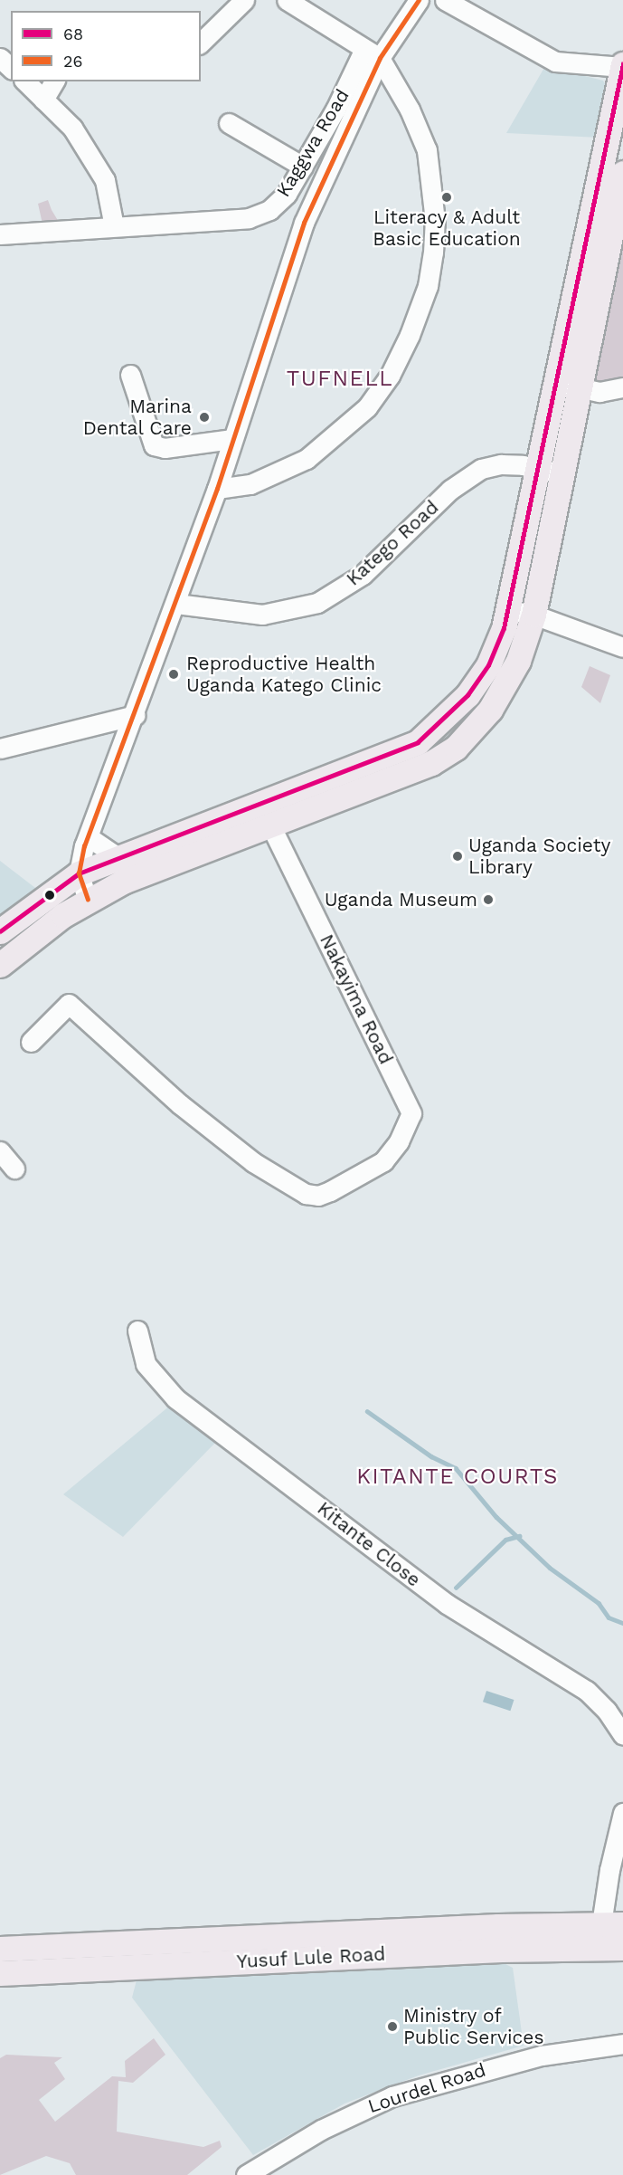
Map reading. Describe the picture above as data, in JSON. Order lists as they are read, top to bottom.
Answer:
{
  "streets": {
    "main road": ["Yusuf Lule Road"],
    "street": [
      "Kaggwa Road",
      "Katego Road",
      "Nakayima Road",
      "Kitante Close",
      "Lourdel Road"
    ]
  },
  "districts": ["TUFNELL", "KITANTE COURTS"],
  "places": [
    "Literacy & Adult Basic Education",
    "Marina Dental Care",
    "Reproductive Health Uganda Katego Clinic",
    "Uganda Society Library",
    "Uganda Museum",
    "Ministry of Public Services"
  ],
  "lines": ["transit line 26", "transit line 68"],
  "legend": ["68", "26"]
}
